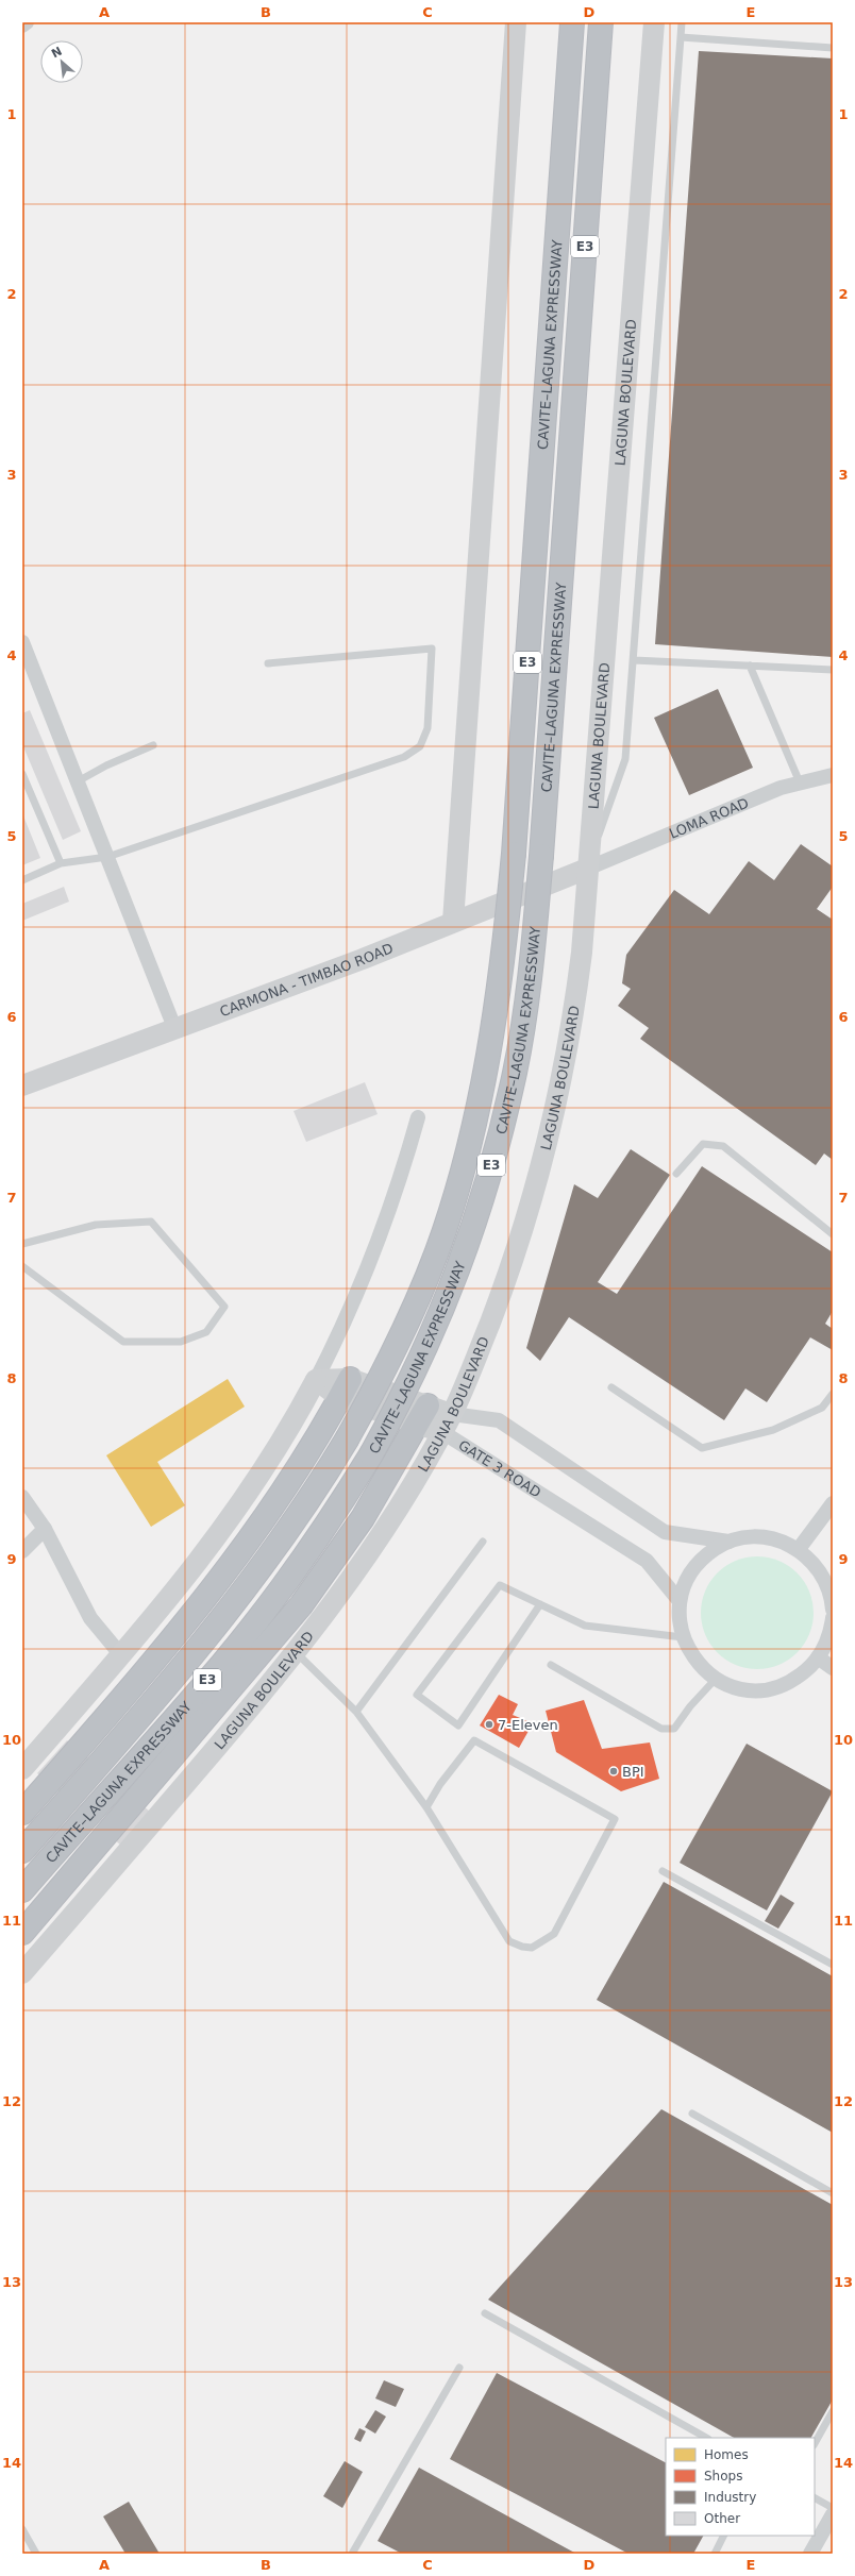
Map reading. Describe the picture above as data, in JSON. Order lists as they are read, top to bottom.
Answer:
{
  "streets": {
    "highway": ["E3", "CAVITE–LAGUNA EXPRESSWAY"],
    "main road": ["LAGUNA BOULEVARD", "CARMONA - TIMBAO ROAD", "GATE 3 ROAD"],
    "street": ["LOMA ROAD"]
  },
  "crossings": [
    ["LAGUNA BOULEVARD", "LOMA ROAD"],
    ["LAGUNA BOULEVARD", "CARMONA - TIMBAO ROAD"],
    ["LAGUNA BOULEVARD", "GATE 3 ROAD"],
    ["LOMA ROAD", "CARMONA - TIMBAO ROAD"]
  ],
  "places": ["7-Eleven", "BPI"],
  "legend": [
    "Homes",
    "Shops",
    "Industry",
    "Other"
  ],
  "north": "top left",
  "grid": {
    "columns": [
      "A",
      "B",
      "C",
      "D",
      "E"
    ],
    "rows": [
      "1",
      "2",
      "3",
      "4",
      "5",
      "6",
      "7",
      "8",
      "9",
      "10",
      "11",
      "12",
      "13",
      "14"
    ]
  }
}
